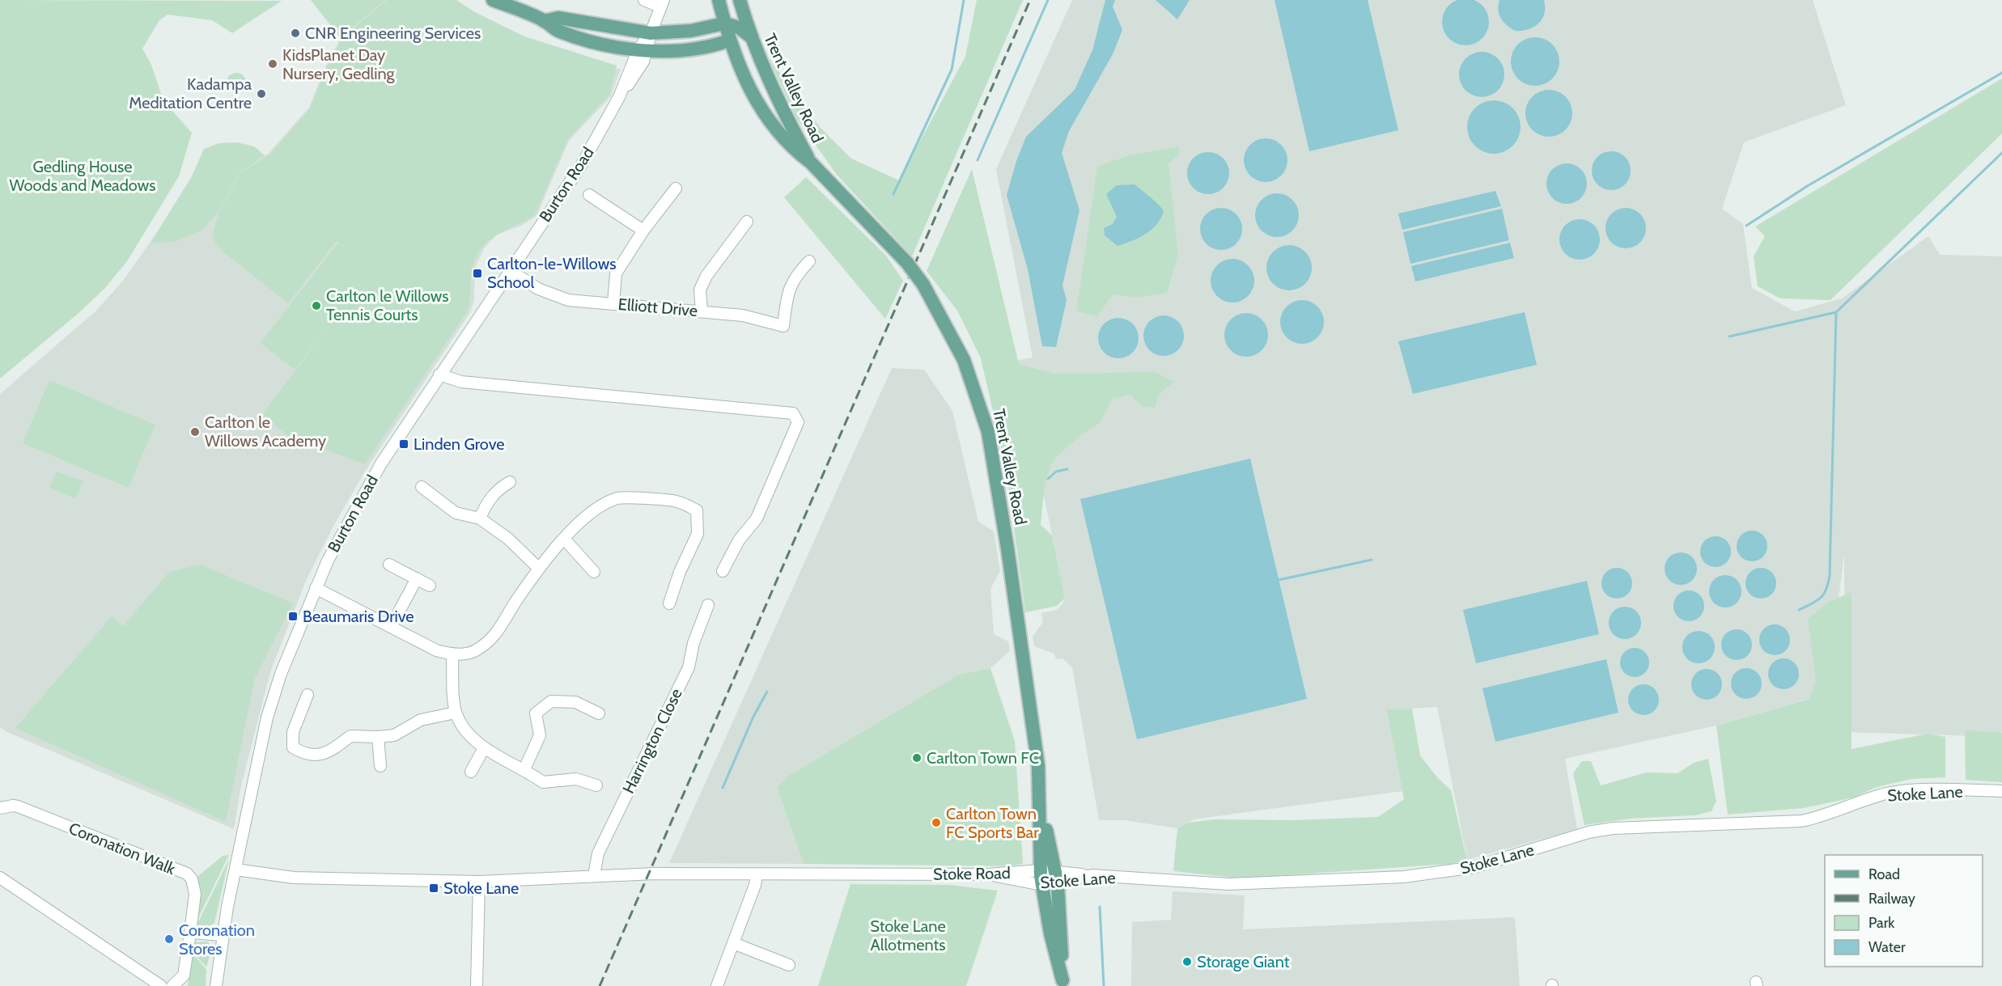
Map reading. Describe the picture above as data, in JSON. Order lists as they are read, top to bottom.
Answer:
{
  "streets": {
    "main road": ["Trent Valley Road"],
    "street": [
      "Burton Road",
      "Elliott Drive",
      "Harrington Close",
      "Stoke Lane",
      "Coronation Walk",
      "Stoke Road"
    ]
  },
  "crossings": [
    ["Trent Valley Road", "Stoke Lane"],
    ["Trent Valley Road", "Stoke Road"],
    ["Burton Road", "Elliott Drive"],
    ["Stoke Lane", "Stoke Road"]
  ],
  "parks": ["Gedling House Woods and Meadows", "Stoke Lane Allotments"],
  "places": {
    "other": [
      "CNR Engineering Services",
      "KidsPlanet Day Nursery, Gedling",
      "Kadampa Meditation Centre",
      "Carlton le Willows Tennis Courts",
      "Carlton le Willows Academy",
      "Carlton Town FC",
      "Carlton Town FC Sports Bar",
      "Coronation Stores",
      "Storage Giant"
    ],
    "transit": [
      "Carlton-le-Willows School",
      "Linden Grove",
      "Beaumaris Drive",
      "Stoke Lane"
    ]
  },
  "legend": [
    "Road",
    "Railway",
    "Park",
    "Water"
  ]
}
